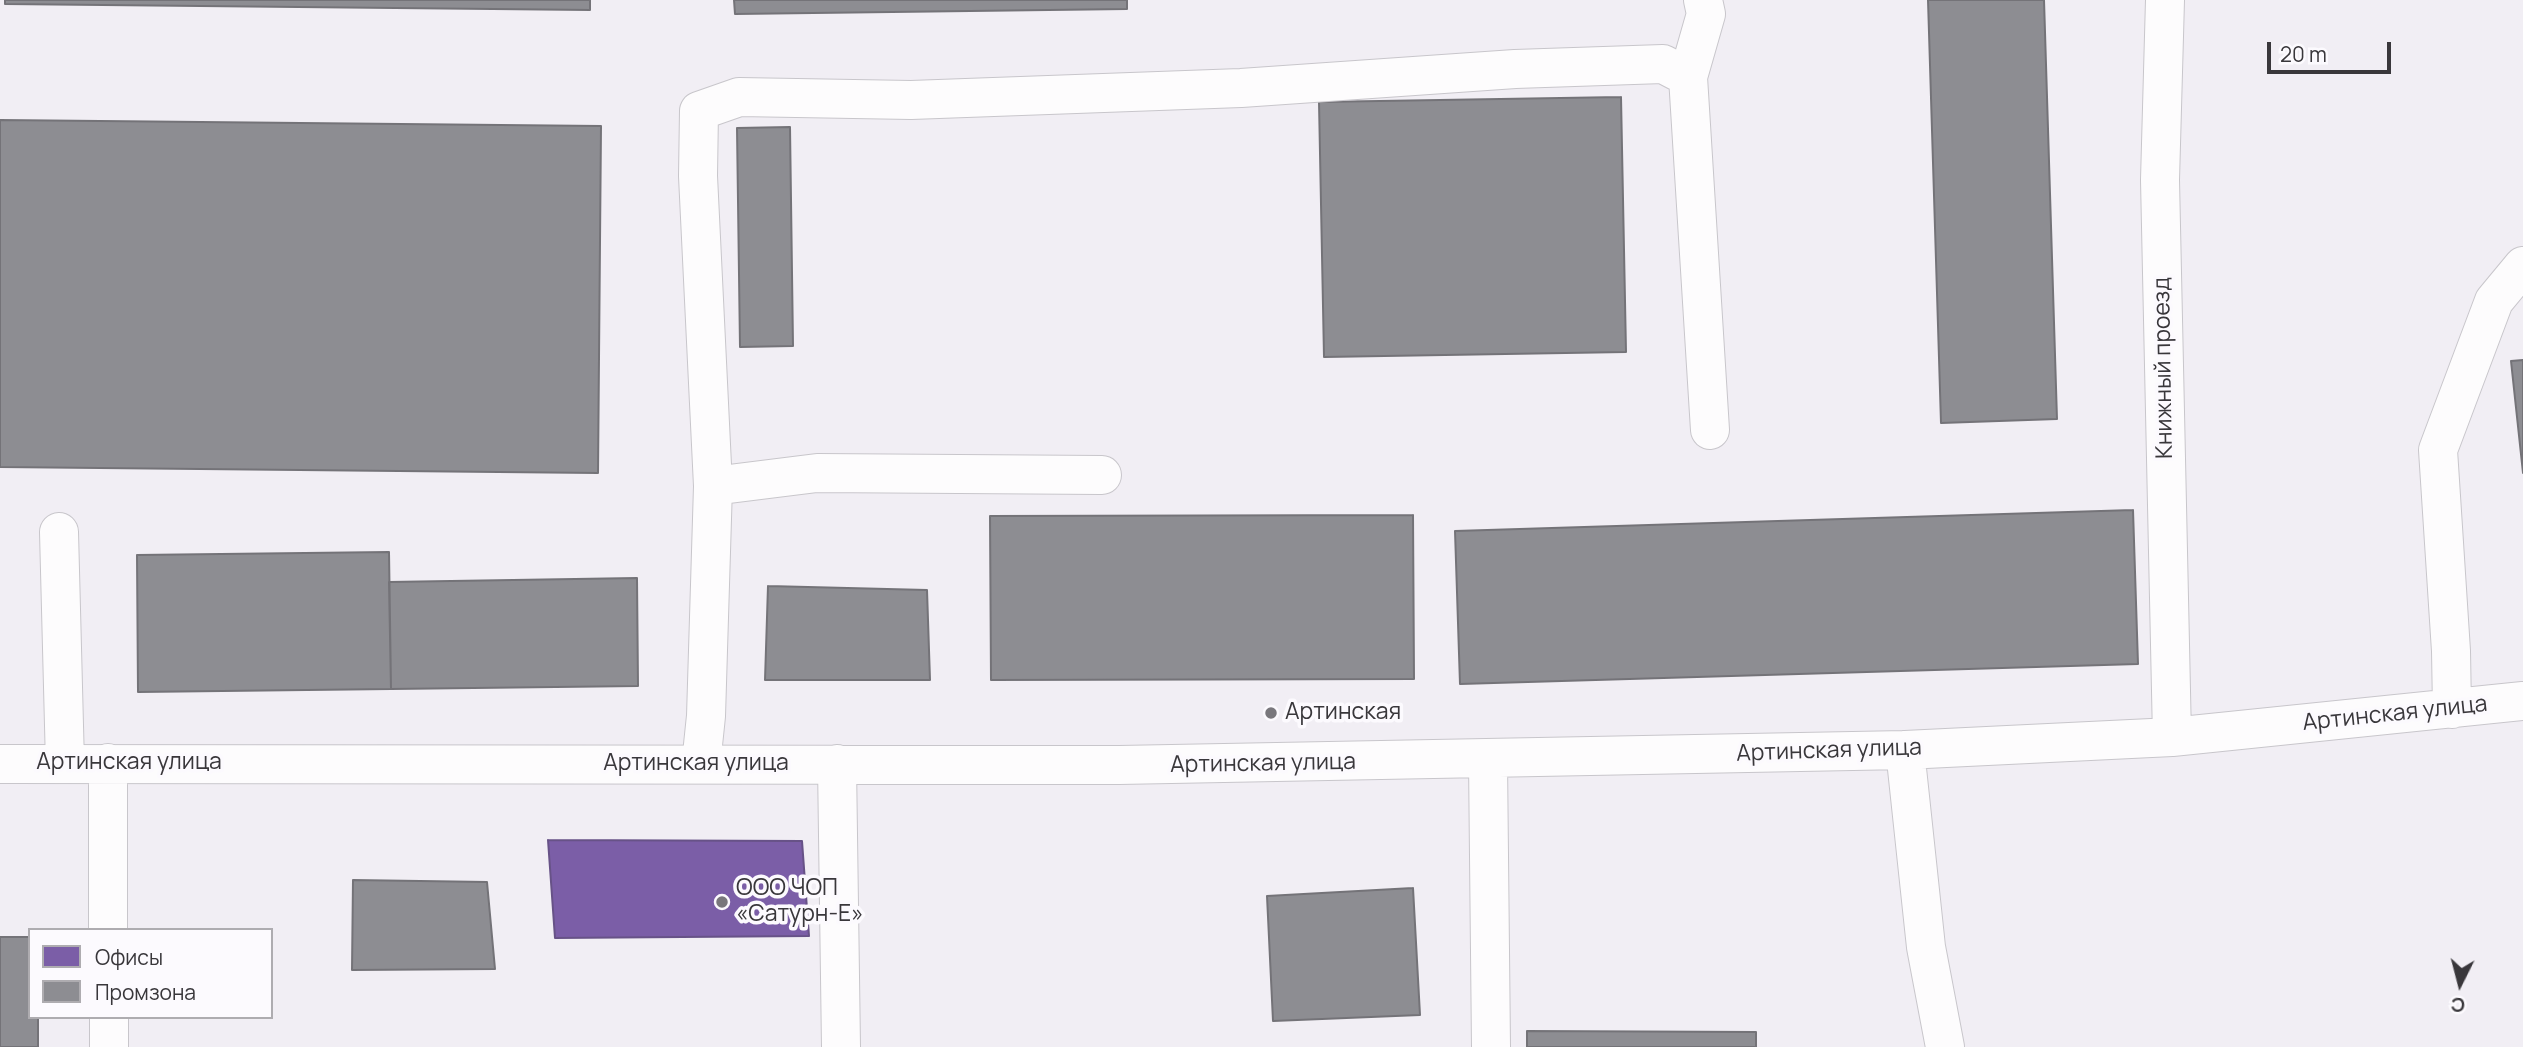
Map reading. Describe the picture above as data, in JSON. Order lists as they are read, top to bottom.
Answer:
{
  "streets": {
    "street": ["Книжный проезд", "Артинская улица"]
  },
  "crossings": [
    ["Книжный проезд", "Артинская улица"]
  ],
  "places": ["Артинская", "ООО ЧОП «Сатурн-Е»"],
  "legend": ["Офисы", "Промзона"],
  "scale_bar": "20 m",
  "north": "bottom"
}
